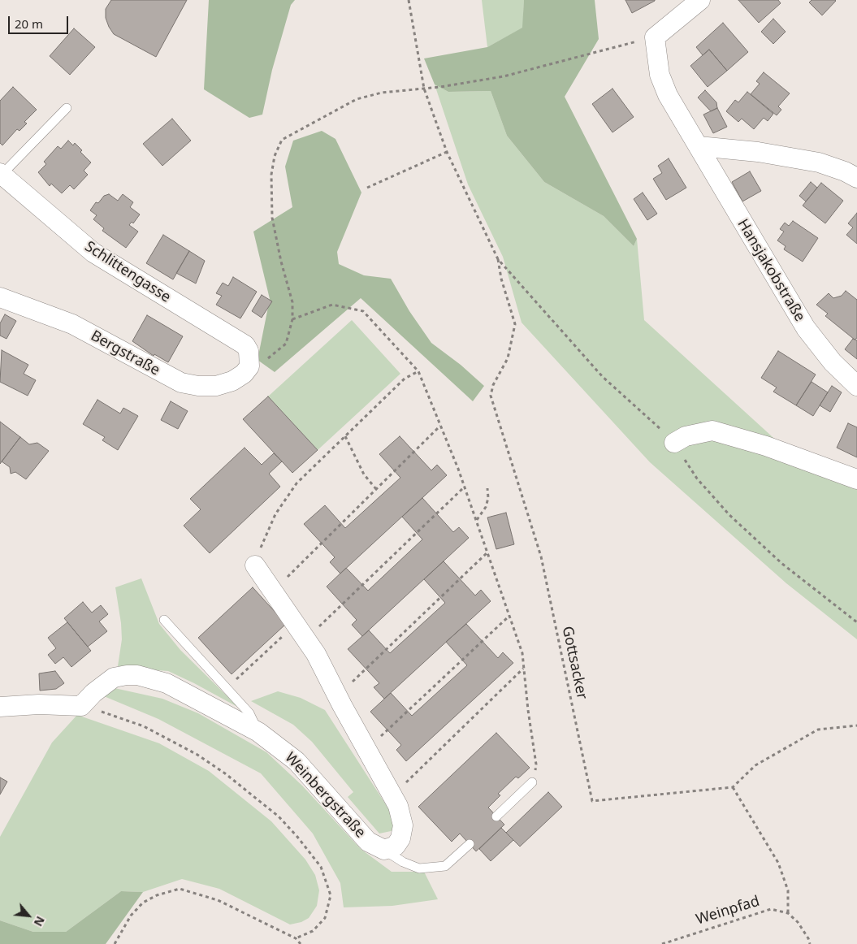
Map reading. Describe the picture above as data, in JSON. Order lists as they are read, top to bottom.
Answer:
{
  "streets": {
    "street": [
      "Hansjakobstraße",
      "Schlittengasse",
      "Bergstraße",
      "Weinbergstraße"
    ],
    "path": ["Gottsacker", "Weinpfad"]
  },
  "crossings": [
    ["Schlittengasse", "Bergstraße"]
  ],
  "scale_bar": "20 m",
  "north": "bottom right"
}
